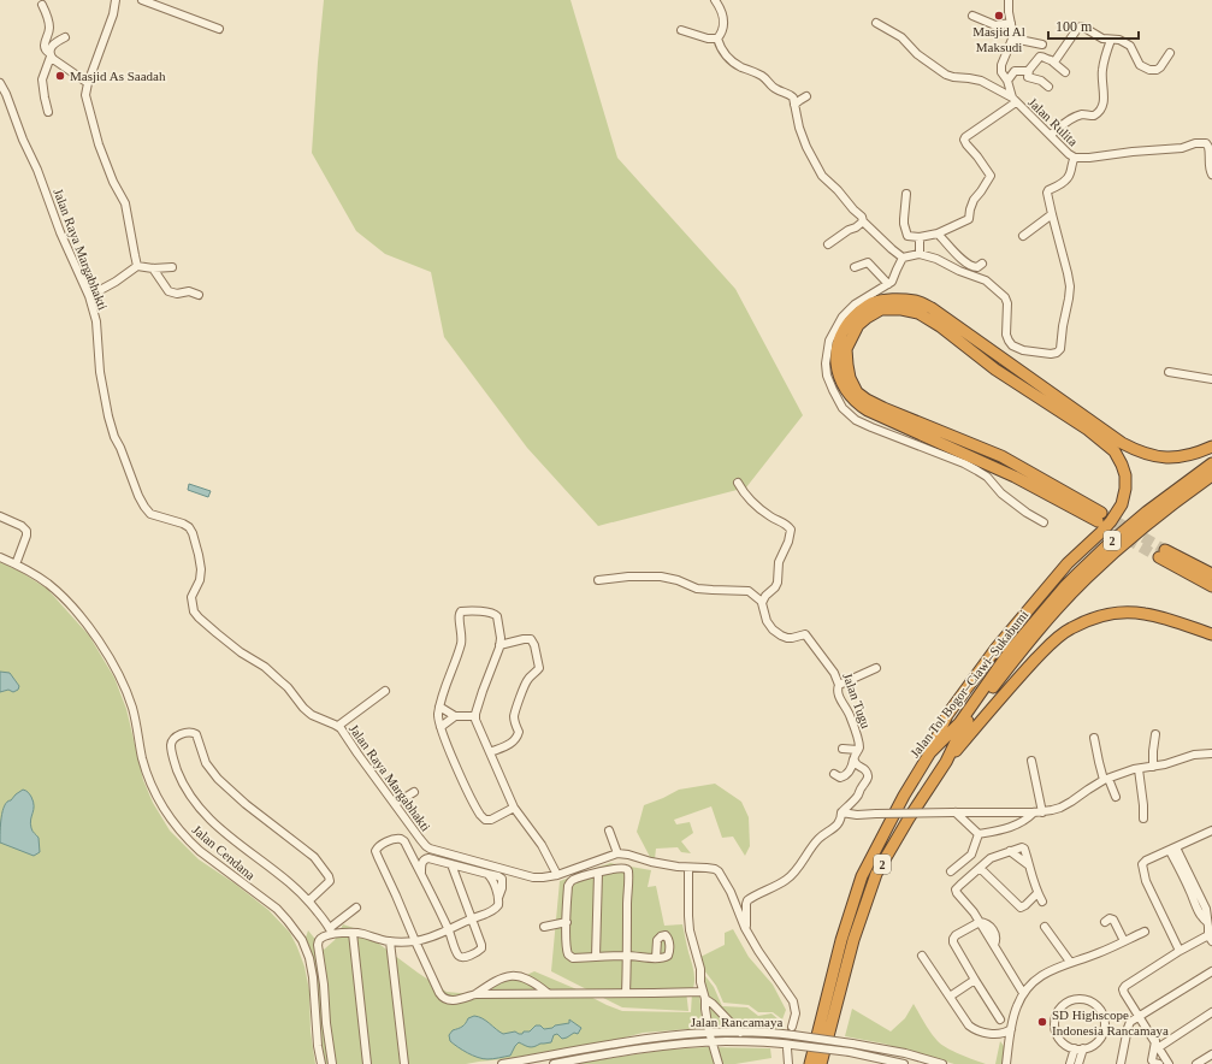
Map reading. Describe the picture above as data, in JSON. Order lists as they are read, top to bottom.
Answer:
{
  "streets": {
    "highway": ["2", "Jalan Tol Bogor–Ciawi–Sukabumi"],
    "street": [
      "Jalan Rulita",
      "Jalan Raya Margabhakti",
      "Jalan Tugu",
      "Jalan Cendana",
      "Jalan Rancamaya"
    ]
  },
  "places": ["Masjid Al Maksudi", "Masjid As Saadah", "SD Highscope Indonesia Rancamaya"],
  "scale_bar": "100 m"
}
